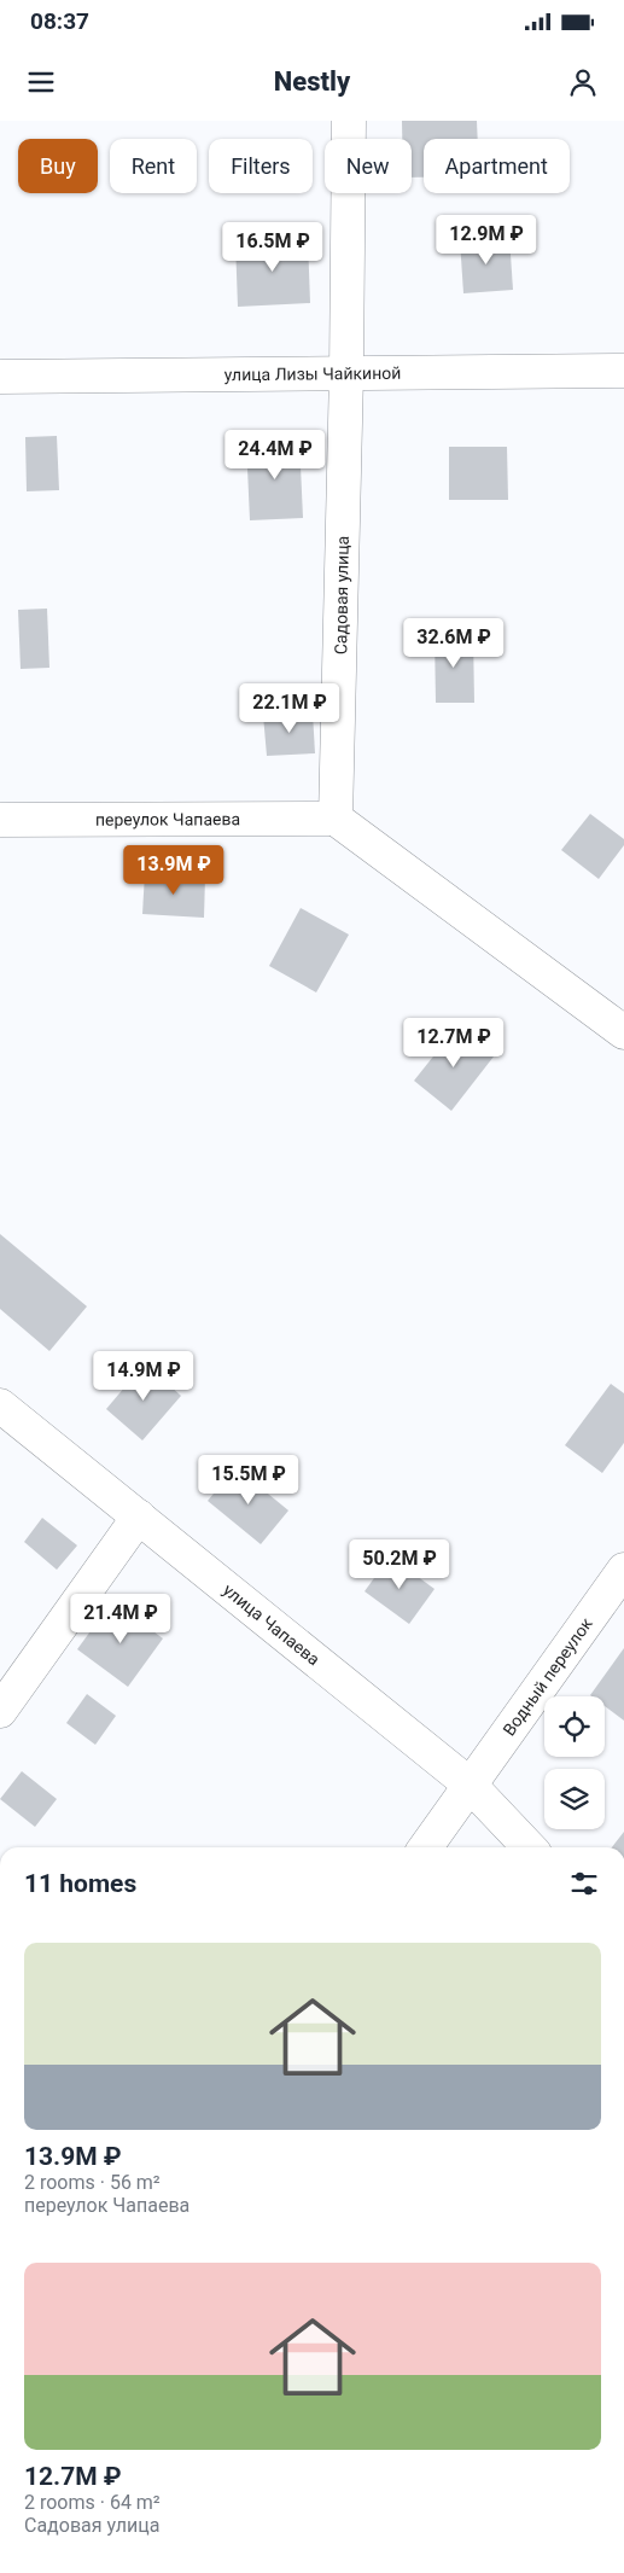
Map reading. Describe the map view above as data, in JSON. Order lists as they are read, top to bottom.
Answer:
{
  "streets": {
    "street": [
      "улица Лизы Чайкиной",
      "Садовая улица",
      "переулок Чапаева",
      "улица Чапаева",
      "Водный переулок"
    ]
  },
  "crossings": [
    ["улица Лизы Чайкиной", "Садовая улица"],
    ["Садовая улица", "переулок Чапаева"],
    ["улица Чапаева", "Водный переулок"]
  ],
  "page": {
    "status": "08:37",
    "header": "Nestly",
    "chip": [
      "Buy",
      "Rent",
      "Filters",
      "New",
      "Apartment"
    ],
    "price": [
      "12.9M ₽",
      "16.5M ₽",
      "24.4M ₽",
      "32.6M ₽",
      "22.1M ₽",
      "13.9M ₽",
      "12.7M ₽",
      "14.9M ₽",
      "15.5M ₽",
      "50.2M ₽",
      "21.4M ₽"
    ],
    "heading": "11 homes",
    "list": [
      {
        "name": "13.9M ₽",
        "note": "2 rooms · 56 m² · переулок Чапаева"
      },
      {
        "name": "12.7M ₽",
        "note": "2 rooms · 64 m² · Садовая улица"
      }
    ]
  }
}
